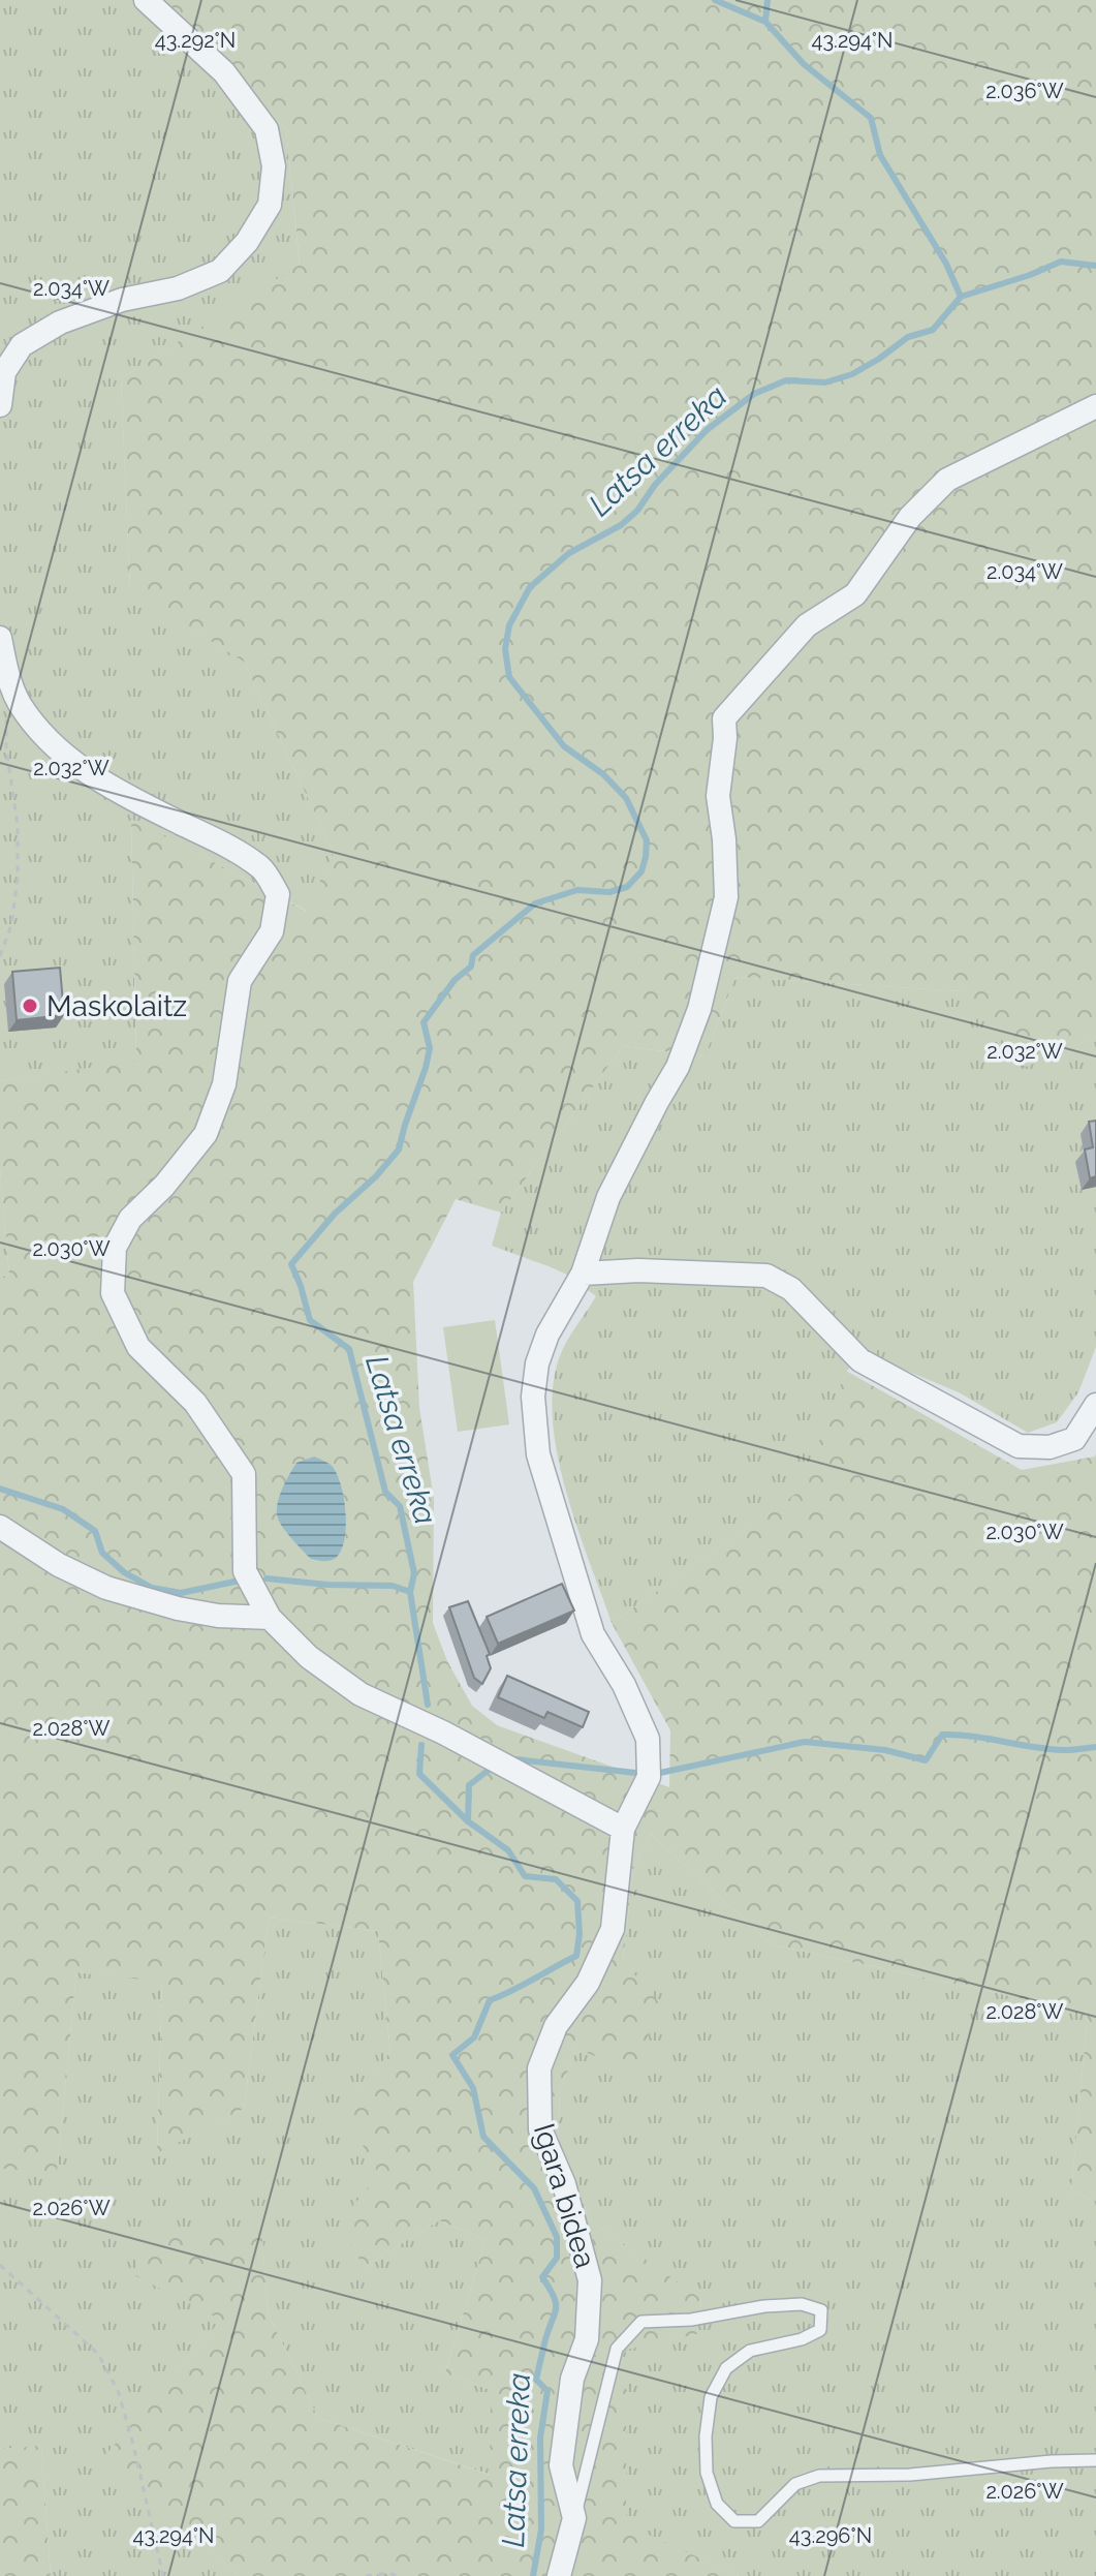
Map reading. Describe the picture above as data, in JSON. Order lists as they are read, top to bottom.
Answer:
{
  "streets": {
    "street": ["Igara bidea"]
  },
  "water": ["Latsa erreka"],
  "places": ["Maskolaitz"],
  "coordinates": [
    "43.292°N",
    "43.294°N",
    "2.036°W",
    "2.034°W",
    "2.032°W",
    "2.030°W",
    "2.028°W",
    "2.026°W",
    "43.296°N"
  ]
}
